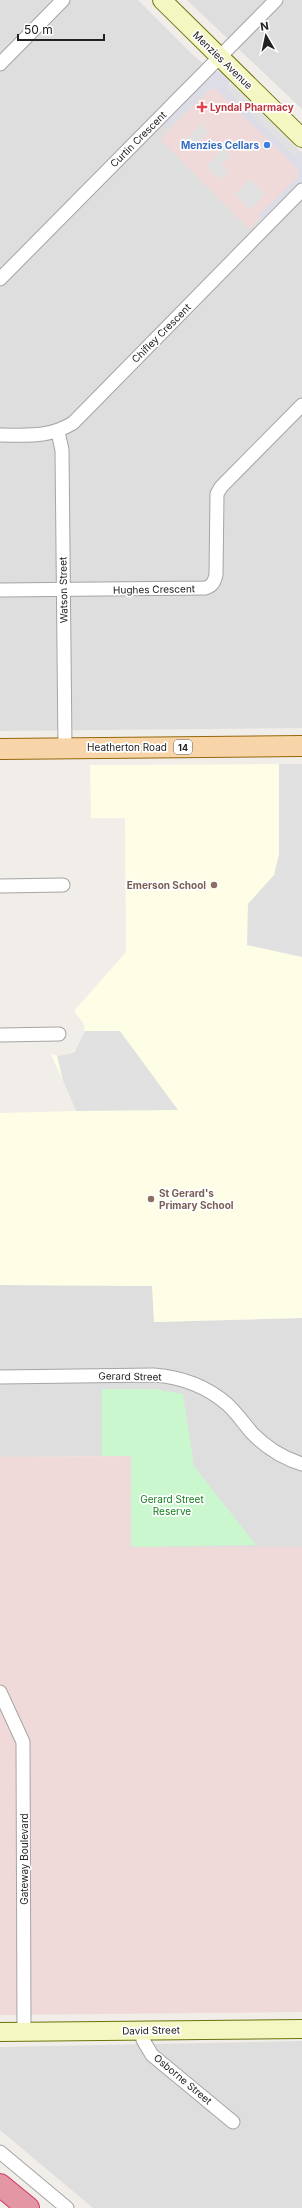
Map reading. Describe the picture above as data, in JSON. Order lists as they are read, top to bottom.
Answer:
{
  "streets": {
    "main road": [
      "Menzies Avenue",
      "Heatherton Road",
      "14",
      "David Street"
    ],
    "street": [
      "Curtin Crescent",
      "Chifley Crescent",
      "Hughes Crescent",
      "Watson Street",
      "Gerard Street",
      "Gateway Boulevard",
      "Osborne Street"
    ]
  },
  "crossings": [
    ["Menzies Avenue", "Curtin Crescent"],
    ["Chifley Crescent", "Watson Street"],
    ["Hughes Crescent", "Watson Street"],
    ["Watson Street", "Heatherton Road"],
    ["Gateway Boulevard", "David Street"],
    ["David Street", "Osborne Street"]
  ],
  "parks": ["Gerard Street Reserve"],
  "places": {
    "health": ["Lyndal Pharmacy"],
    "other": ["Menzies Cellars", "Emerson School", "St Gerard's Primary School"]
  },
  "scale_bar": "50 m",
  "north": "top"
}
